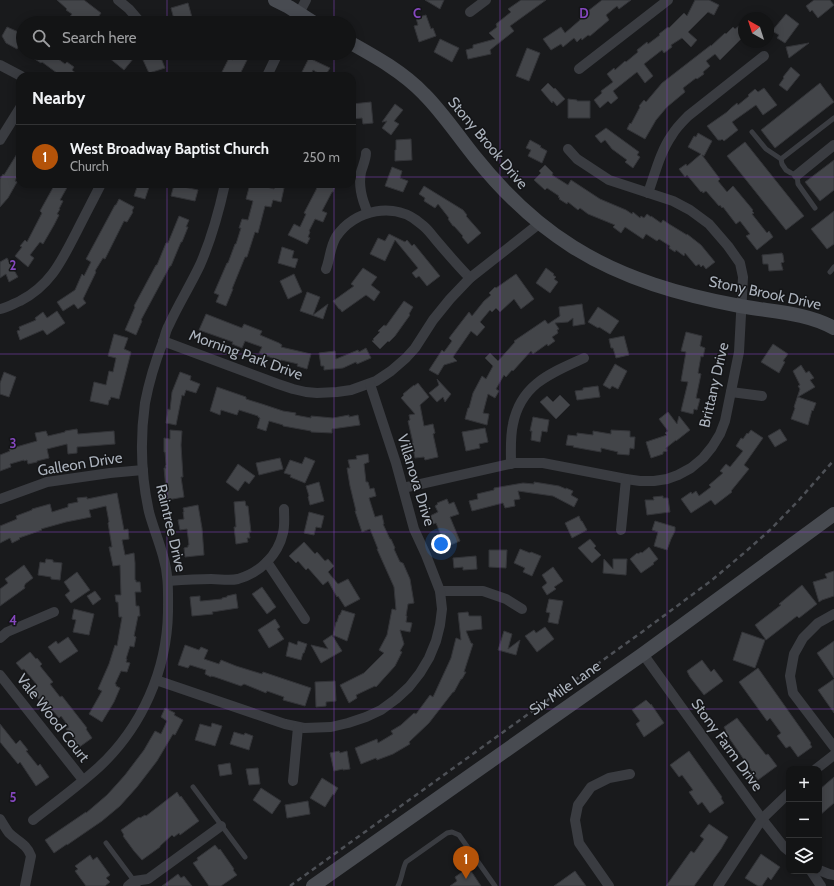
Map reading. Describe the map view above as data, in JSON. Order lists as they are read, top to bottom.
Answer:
{
  "streets": {
    "street": [
      "Stony Brook Drive",
      "Morning Park Drive",
      "Brittany Drive",
      "Galleon Drive",
      "Villanova Drive",
      "Raintree Drive",
      "Six Mile Lane",
      "Vale Wood Court",
      "Stony Farm Drive"
    ]
  },
  "crossings": [
    ["Stony Brook Drive", "Morning Park Drive"],
    ["Stony Brook Drive", "Brittany Drive"],
    ["Morning Park Drive", "Villanova Drive"],
    ["Morning Park Drive", "Raintree Drive"],
    ["Brittany Drive", "Villanova Drive"],
    ["Galleon Drive", "Raintree Drive"],
    ["Villanova Drive", "Raintree Drive"],
    ["Raintree Drive", "Vale Wood Court"],
    ["Six Mile Lane", "Stony Farm Drive"]
  ],
  "north": "top left",
  "page": {
    "search": "Search here",
    "heading": "Nearby",
    "list": [
      {
        "mark": "1",
        "name": "West Broadway Baptist Church",
        "note": "Church",
        "value": "250 m"
      }
    ],
    "map_buttons": ["+", "−"],
    "pins": "1"
  },
  "grid": {
    "columns": ["C", "D"],
    "rows": [
      "2",
      "3",
      "4",
      "5"
    ]
  }
}
